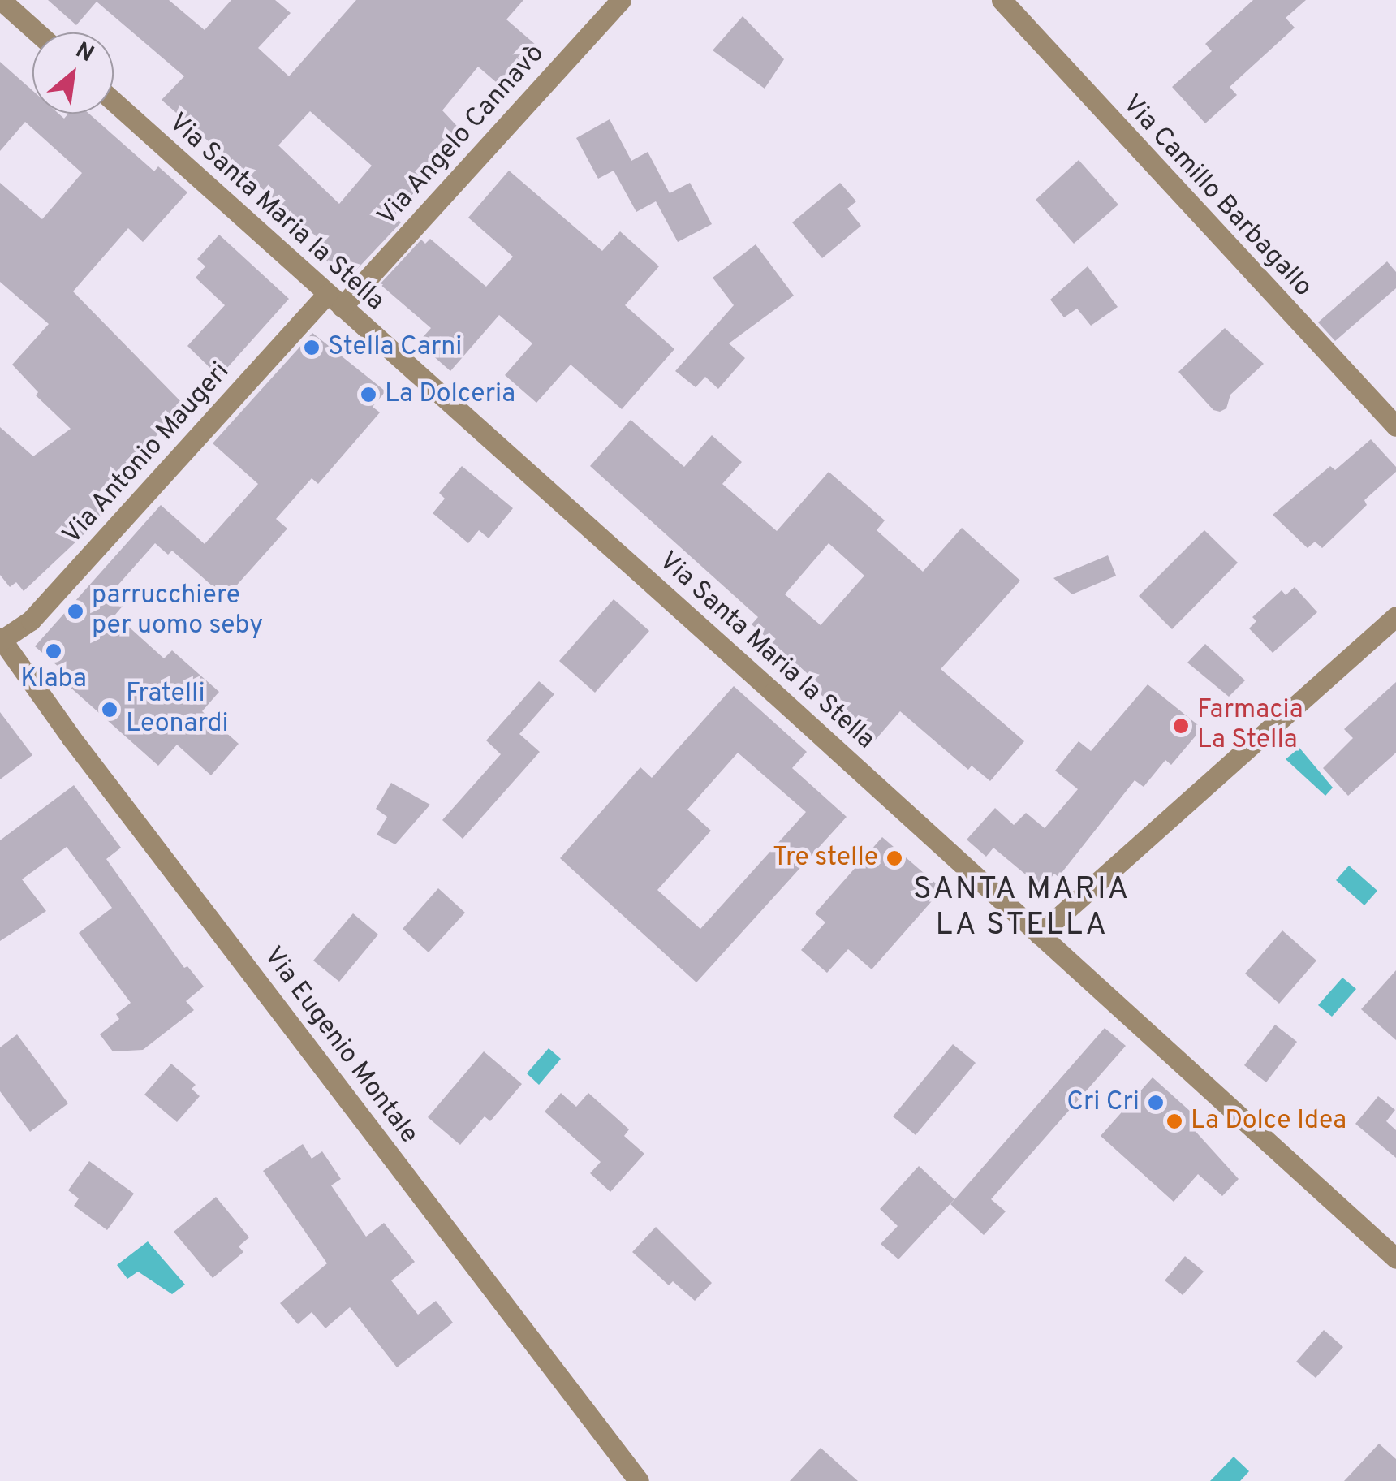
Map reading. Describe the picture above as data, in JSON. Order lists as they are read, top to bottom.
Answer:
{
  "streets": {
    "street": [
      "Via Angelo Cannavò",
      "Via Camillo Barbagallo",
      "Via Santa Maria la Stella",
      "Via Antonio Maugeri",
      "Via Eugenio Montale"
    ]
  },
  "crossings": [
    ["Via Angelo Cannavò", "Via Santa Maria la Stella"],
    ["Via Angelo Cannavò", "Via Antonio Maugeri"],
    ["Via Santa Maria la Stella", "Via Antonio Maugeri"],
    ["Via Antonio Maugeri", "Via Eugenio Montale"]
  ],
  "districts": ["SANTA MARIA LA STELLA"],
  "places": [
    "Stella Carni",
    "La Dolceria",
    "parrucchiere per uomo seby",
    "Klaba",
    "Fratelli Leonardi",
    "Farmacia La Stella",
    "Tre stelle",
    "Cri Cri",
    "La Dolce Idea"
  ],
  "north": "top right"
}
